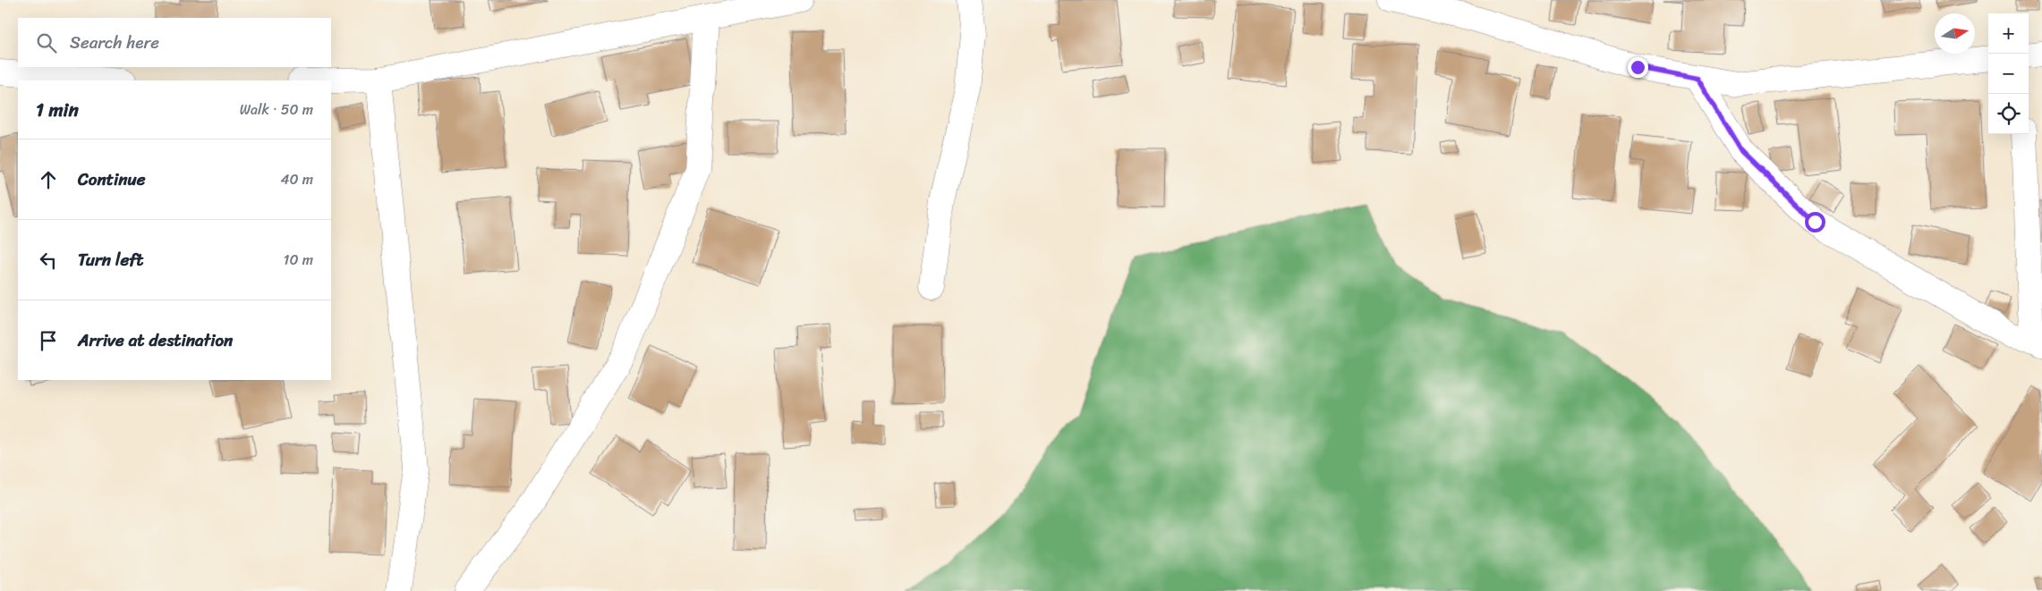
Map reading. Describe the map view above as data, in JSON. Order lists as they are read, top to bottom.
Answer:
{
  "north": "right",
  "page": {
    "map_buttons": ["+", "−"],
    "search": "Search here",
    "heading": ["1 min", "Walk · 50 m"],
    "list": [
      ["Continue", "40 m"],
      ["Turn left", "10 m"],
      "Arrive at destination"
    ]
  }
}
